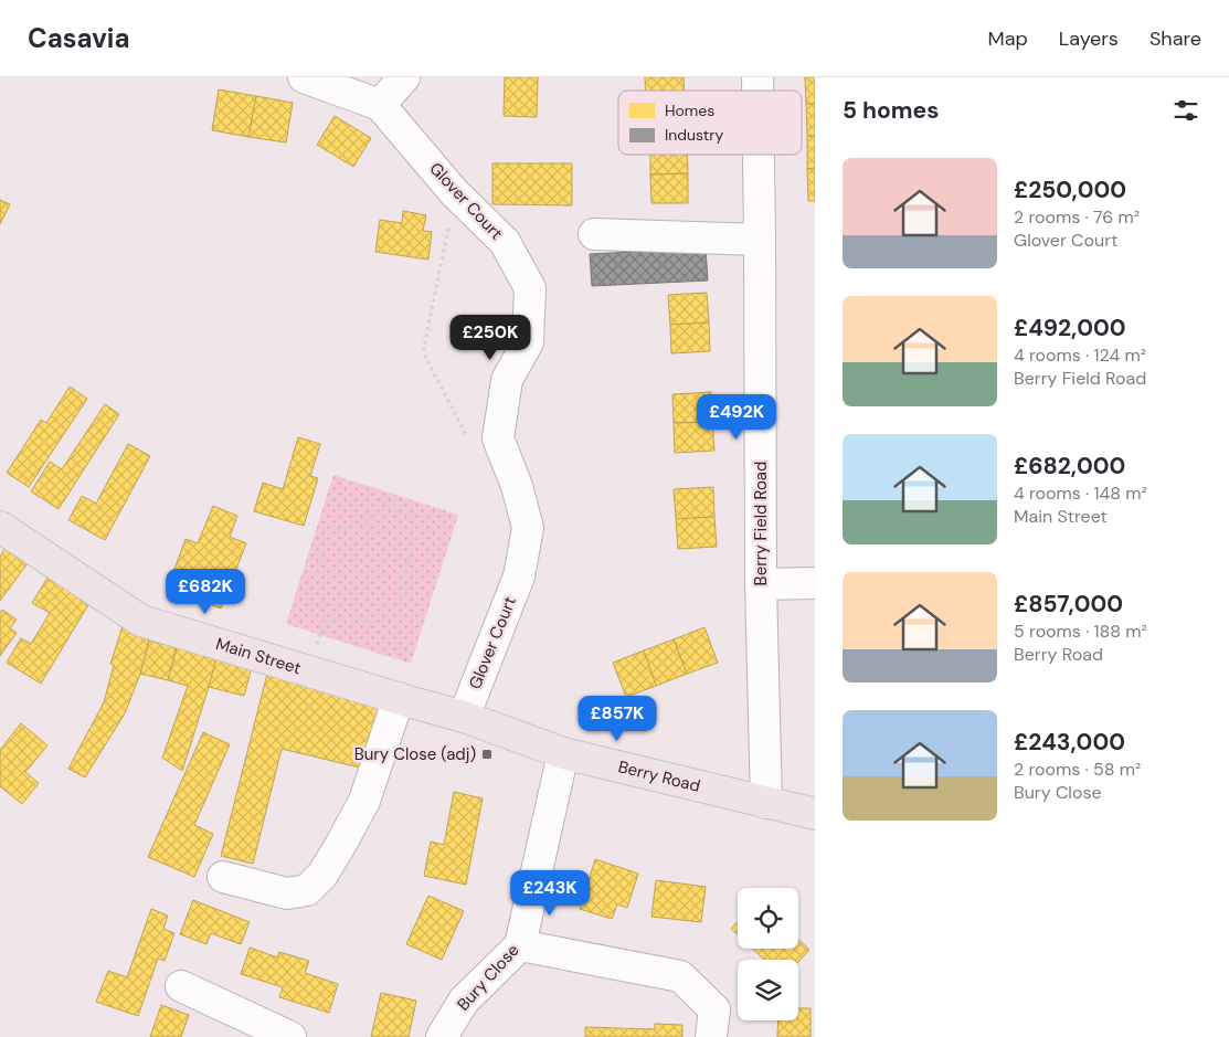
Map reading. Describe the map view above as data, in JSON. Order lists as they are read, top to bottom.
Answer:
{
  "streets": {
    "main road": ["Main Street", "Berry Road"],
    "street": ["Glover Court", "Berry Field Road", "Bury Close"]
  },
  "crossings": [
    ["Glover Court", "Berry Road"],
    ["Berry Field Road", "Berry Road"],
    ["Main Street", "Berry Road"],
    ["Berry Road", "Bury Close"]
  ],
  "places": {
    "transit": ["Bury Close (adj)"]
  },
  "legend": ["Homes", "Industry"],
  "page": {
    "header": "Casavia",
    "nav": ["Map", "Layers", "Share"],
    "heading": "5 homes",
    "list": [
      {
        "name": "£250,000",
        "note": "2 rooms · 76 m² · Glover Court"
      },
      {
        "name": "£492,000",
        "note": "4 rooms · 124 m² · Berry Field Road"
      },
      {
        "name": "£682,000",
        "note": "4 rooms · 148 m² · Main Street"
      },
      {
        "name": "£857,000",
        "note": "5 rooms · 188 m² · Berry Road"
      },
      {
        "name": "£243,000",
        "note": "2 rooms · 58 m² · Bury Close"
      }
    ],
    "price": [
      "£250K",
      "£492K",
      "£682K",
      "£857K",
      "£243K"
    ]
  }
}
